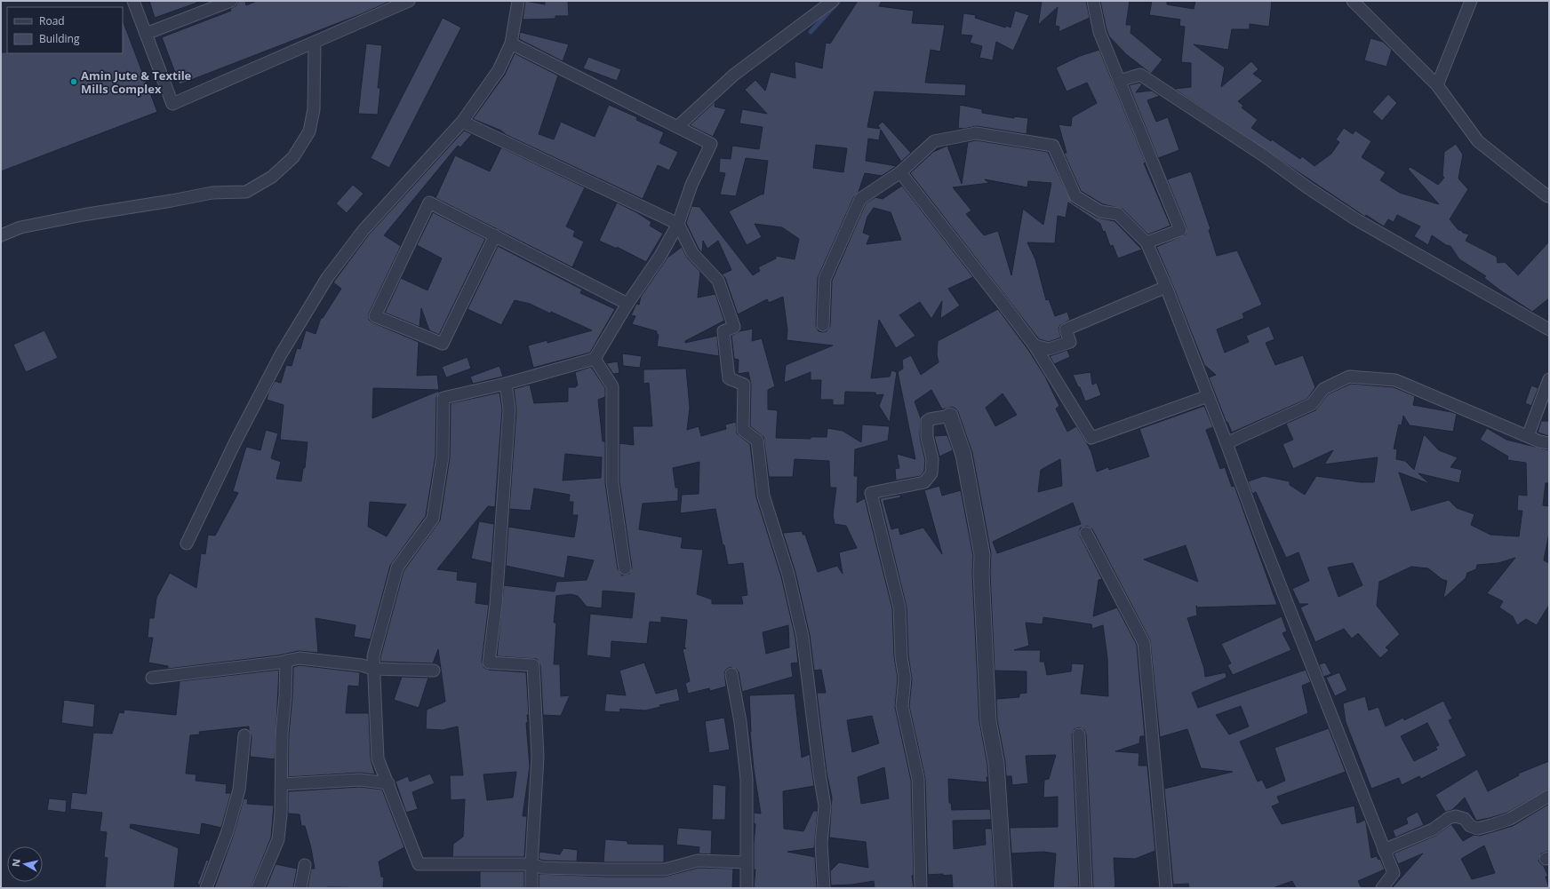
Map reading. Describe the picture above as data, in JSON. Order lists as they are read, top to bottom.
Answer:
{
  "places": ["Amin Jute & Textile Mills Complex"],
  "legend": ["Road", "Building"],
  "north": "left"
}
